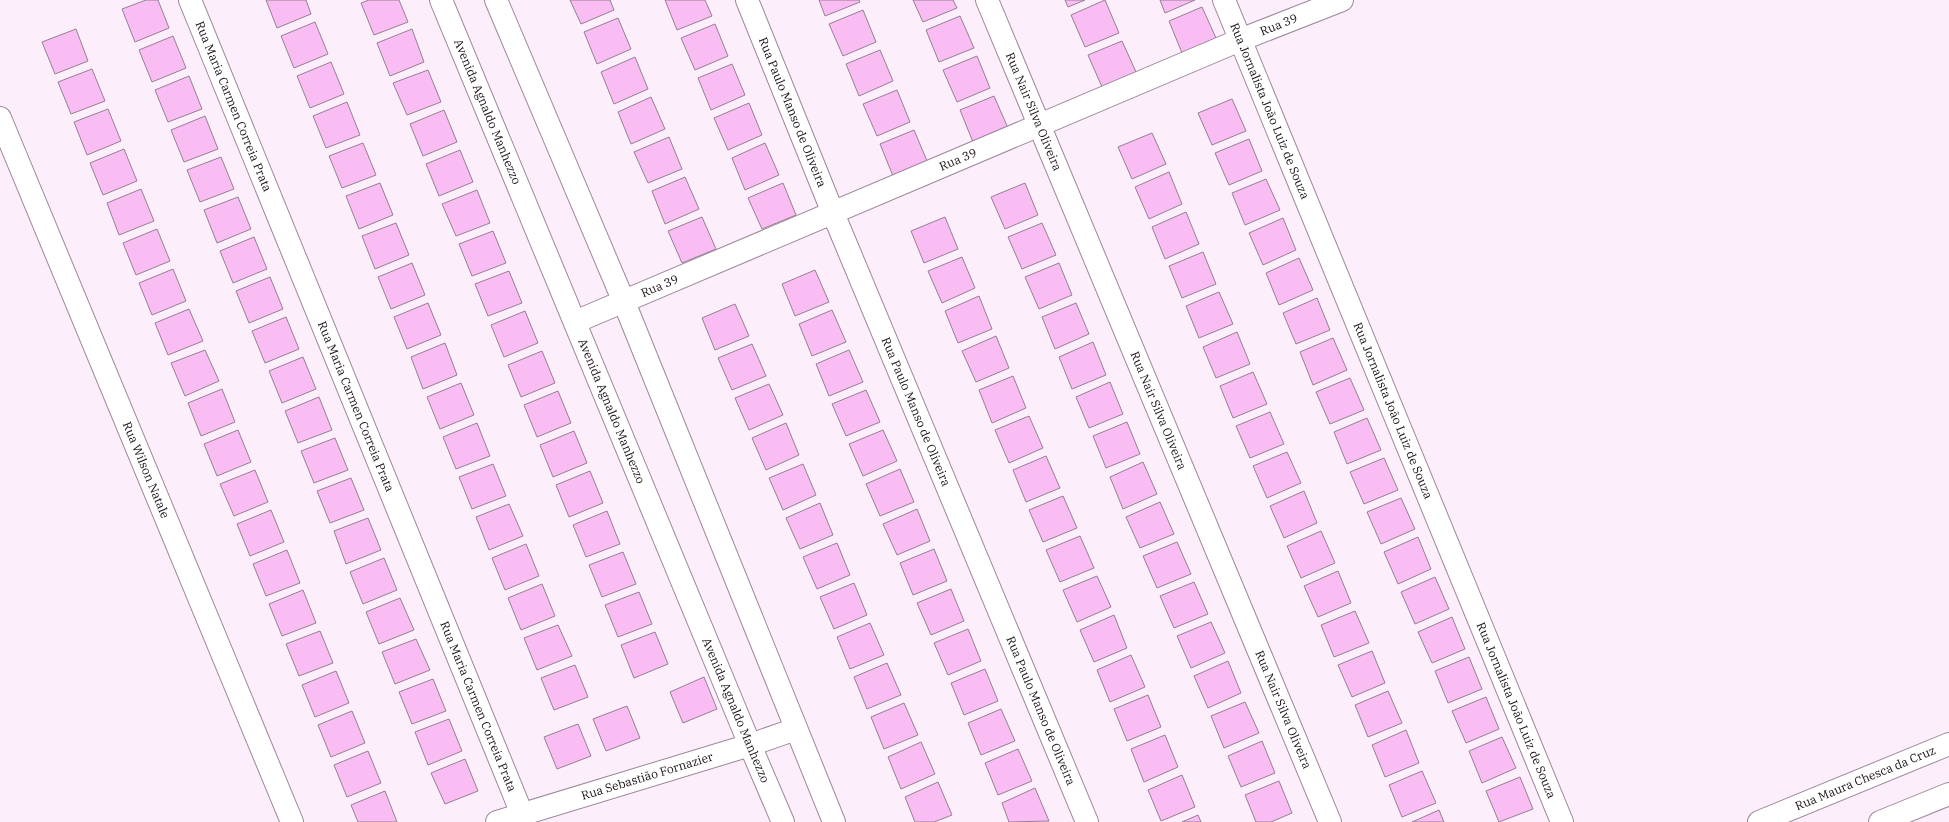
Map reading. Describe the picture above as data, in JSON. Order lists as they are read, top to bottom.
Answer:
{
  "streets": {
    "street": [
      "Rua 39",
      "Rua Maria Carmen Correia Prata",
      "Rua Jornalista João Luiz de Souza",
      "Avenida Agnaldo Manhezzo",
      "Rua Paulo Manso de Oliveira",
      "Rua Nair Silva Oliveira",
      "Rua Wilson Natale",
      "Rua Sebastião Fornazier",
      "Rua Maura Chesca da Cruz"
    ]
  },
  "crossings": [
    ["Rua 39", "Rua Jornalista João Luiz de Souza"],
    ["Rua 39", "Avenida Agnaldo Manhezzo"],
    ["Rua 39", "Rua Paulo Manso de Oliveira"],
    ["Rua 39", "Rua Nair Silva Oliveira"],
    ["Rua Maria Carmen Correia Prata", "Rua Sebastião Fornazier"],
    ["Avenida Agnaldo Manhezzo", "Rua Sebastião Fornazier"]
  ]
}
